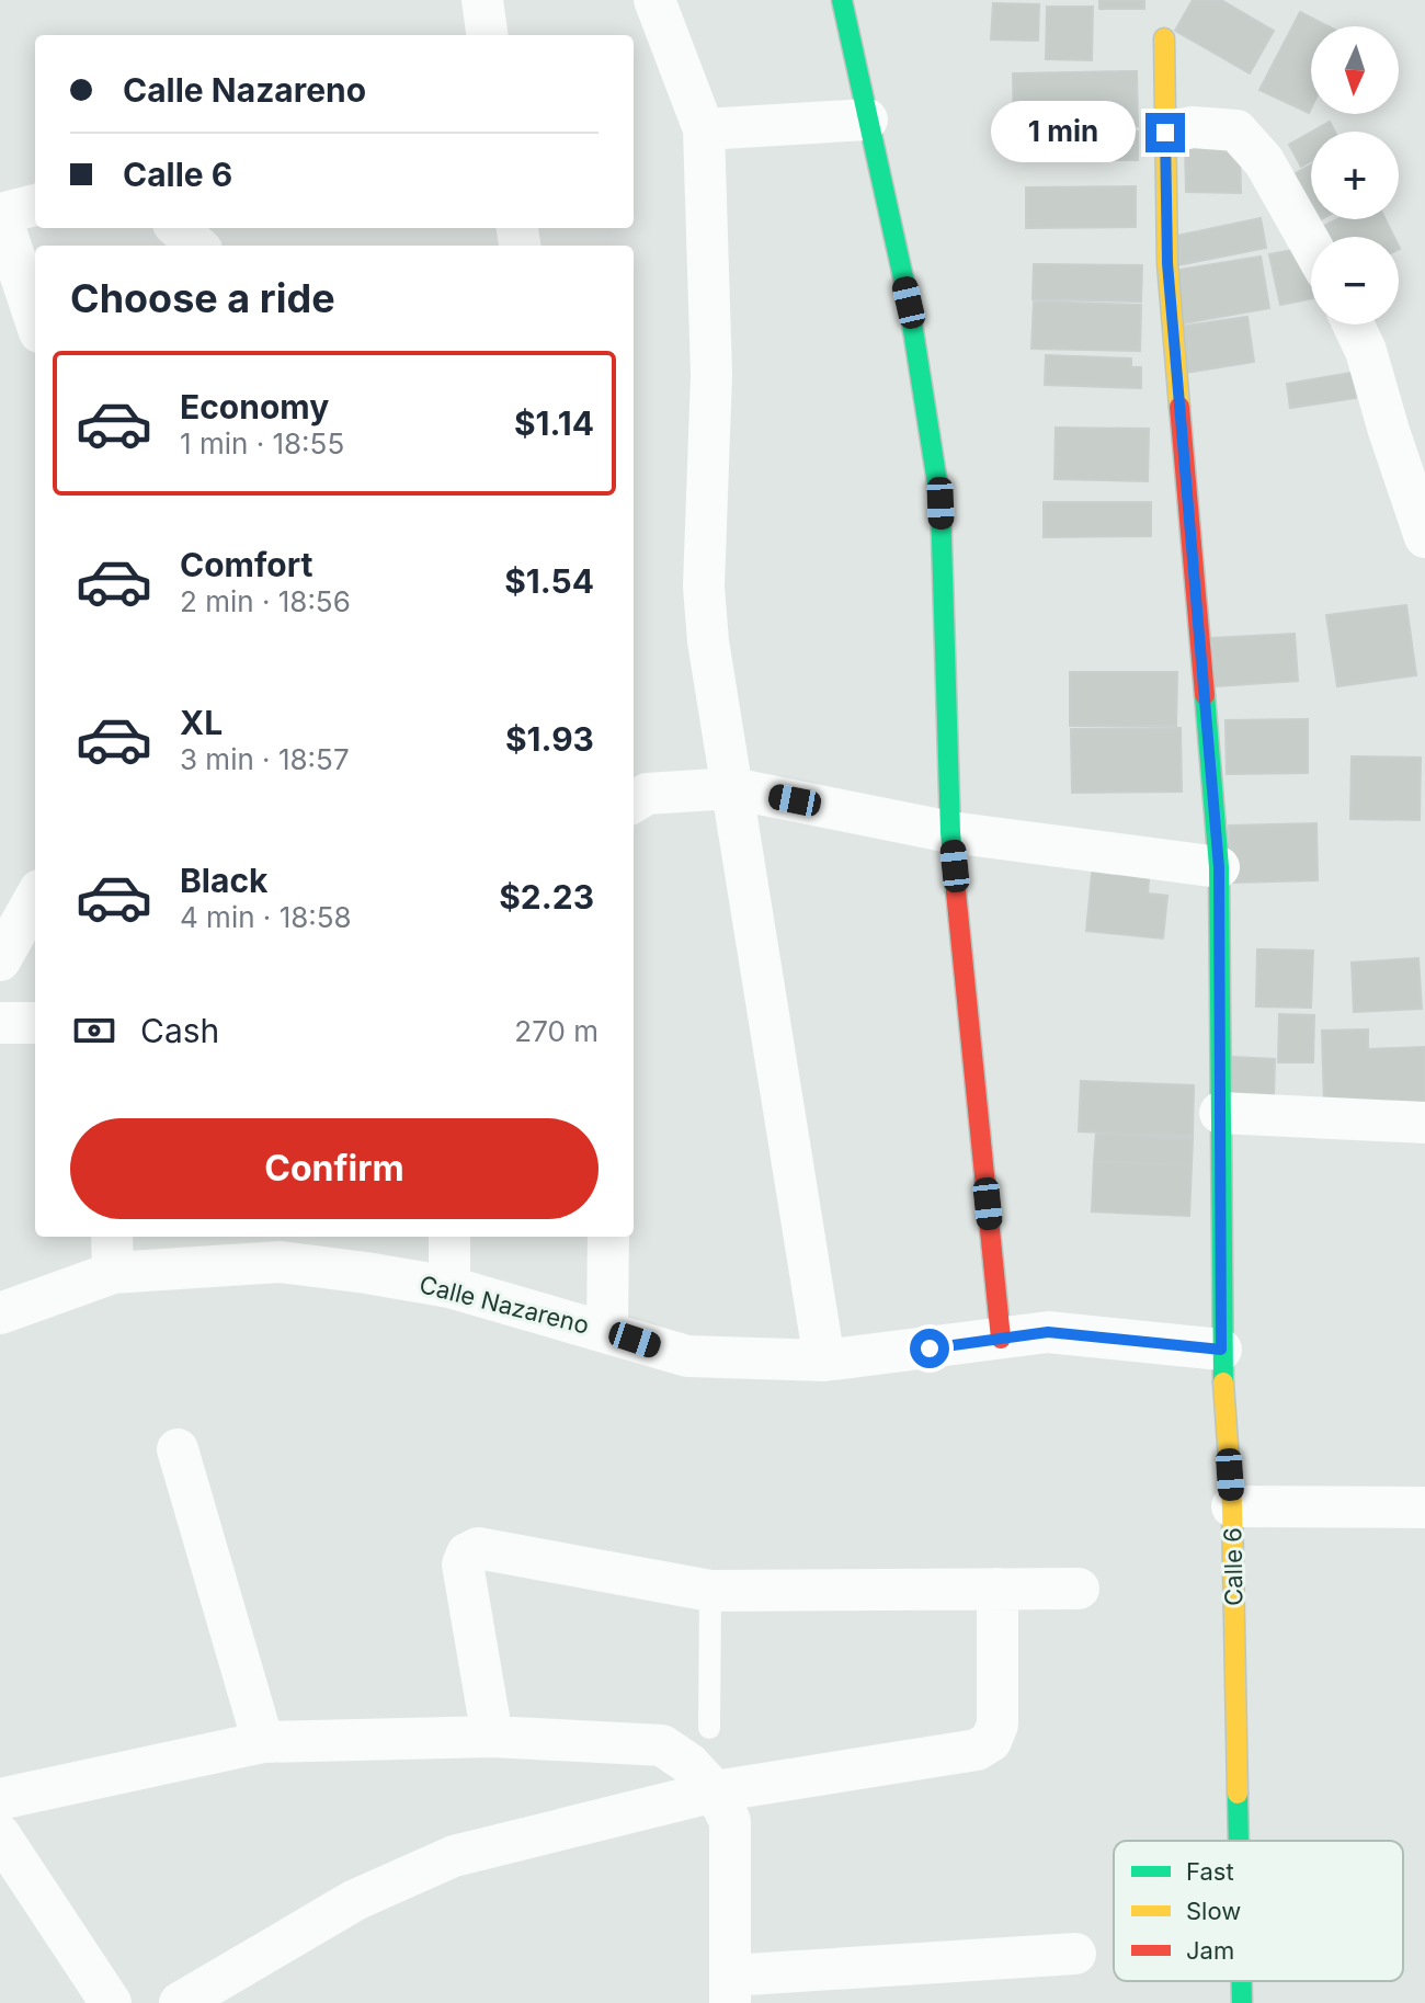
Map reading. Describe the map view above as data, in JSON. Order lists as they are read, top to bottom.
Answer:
{
  "streets": {
    "street": ["Calle Nazareno", "Calle 6"]
  },
  "crossings": [
    ["Calle Nazareno", "Calle 6"]
  ],
  "legend": ["Fast", "Slow", "Jam"],
  "north": "bottom",
  "page": {
    "map_buttons": ["+", "−"],
    "banner": ["Calle Nazareno", "Calle 6"],
    "bubble": "1 min",
    "heading": "Choose a ride",
    "list": [
      {
        "name": "Economy",
        "note": "1 min · 18:55",
        "value": "$1.14"
      },
      {
        "name": "Comfort",
        "note": "2 min · 18:56",
        "value": "$1.54"
      },
      {
        "name": "XL",
        "note": "3 min · 18:57",
        "value": "$1.93"
      },
      {
        "name": "Black",
        "note": "4 min · 18:58",
        "value": "$2.23"
      }
    ],
    "pay": ["Cash", "270 m"],
    "buttons": "Confirm"
  }
}
